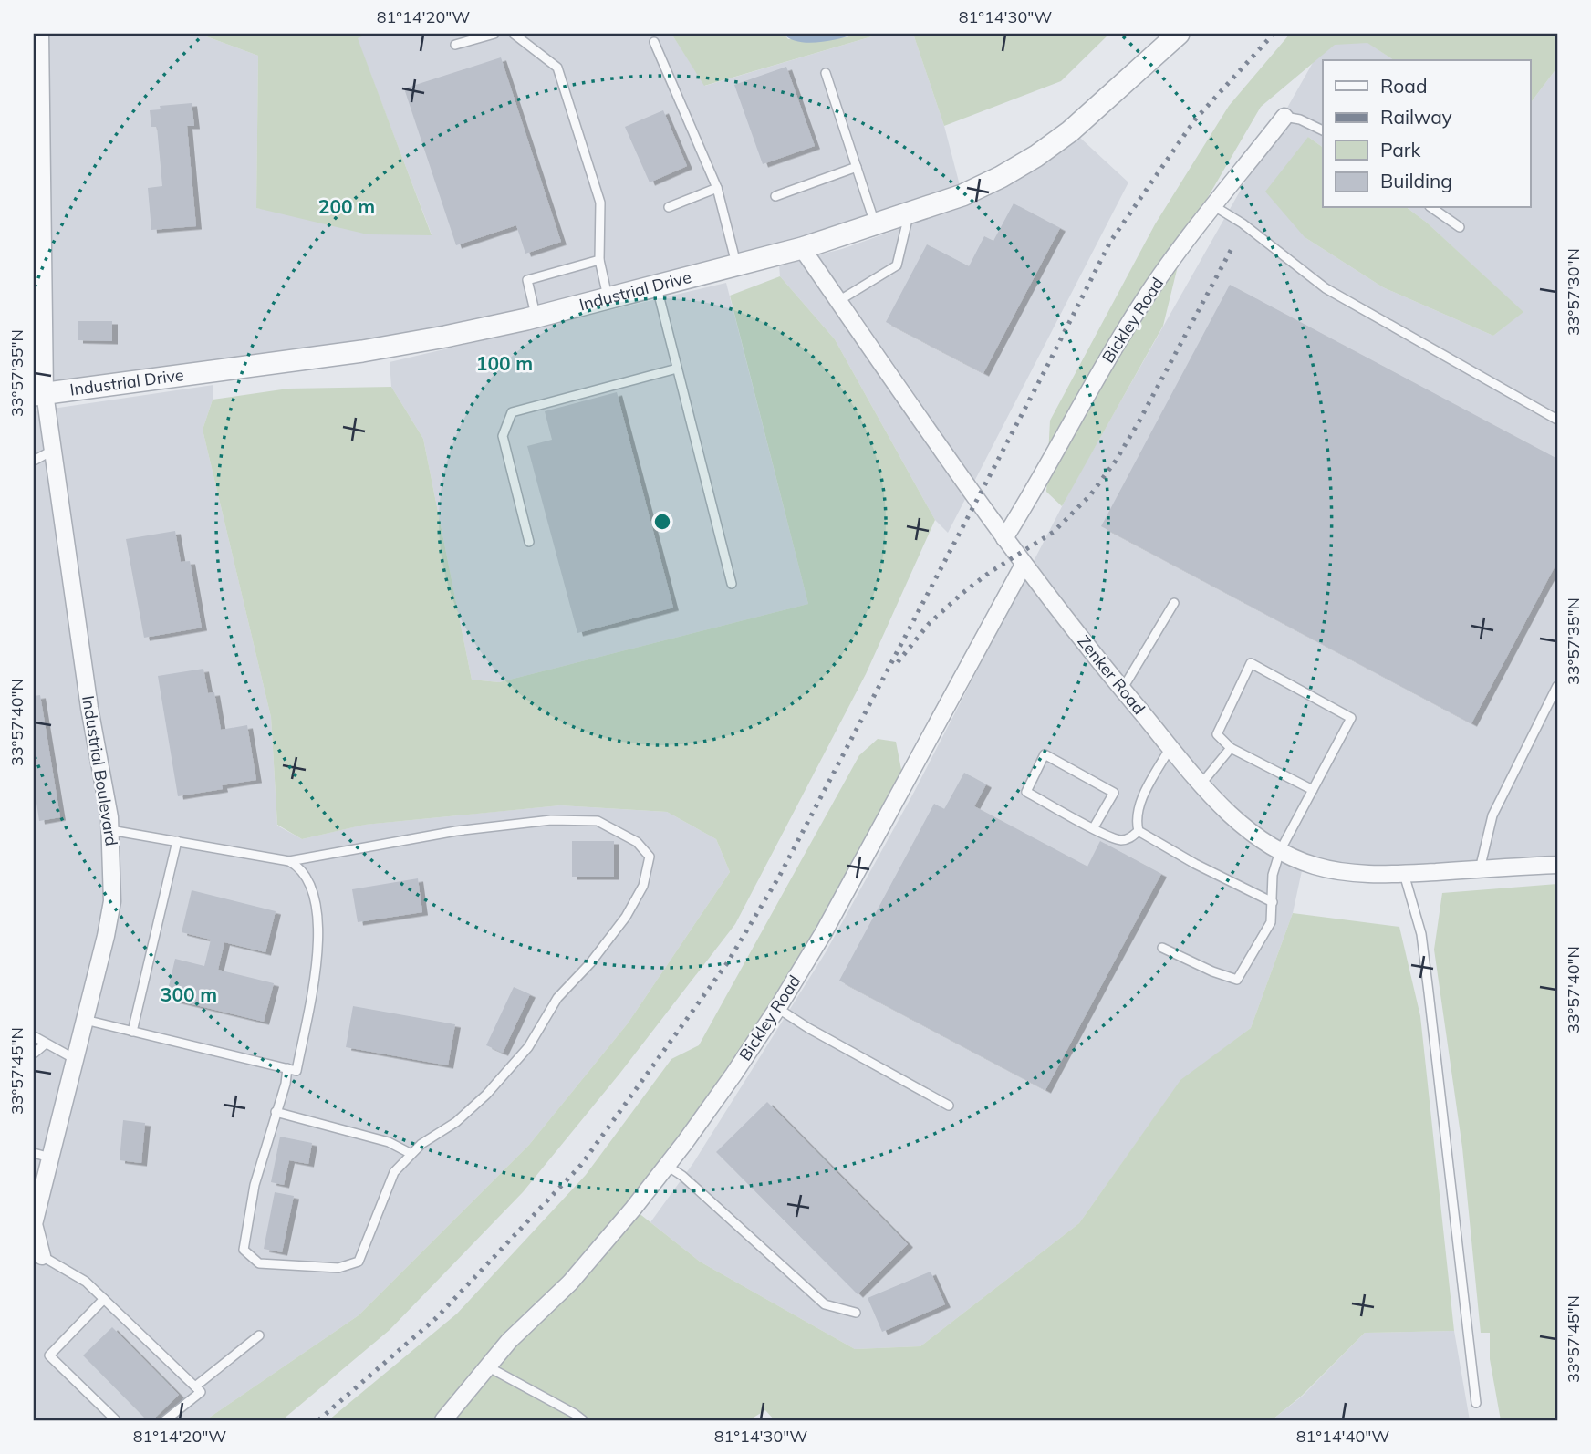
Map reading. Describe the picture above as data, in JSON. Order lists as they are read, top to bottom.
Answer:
{
  "streets": {
    "street": [
      "Industrial Drive",
      "Bickley Road",
      "Zenker Road",
      "Industrial Boulevard"
    ]
  },
  "crossings": [
    ["Industrial Drive", "Zenker Road"],
    ["Industrial Drive", "Industrial Boulevard"],
    ["Bickley Road", "Zenker Road"]
  ],
  "legend": [
    "Road",
    "Railway",
    "Park",
    "Building"
  ],
  "coordinates": [
    "81°14'20\"W",
    "81°14'30\"W",
    "33°57'30\"N",
    "33°57'35\"N",
    "33°57'40\"N",
    "33°57'45\"N",
    "81°14'40\"W"
  ],
  "rings": ["200 m", "100 m", "300 m"]
}
